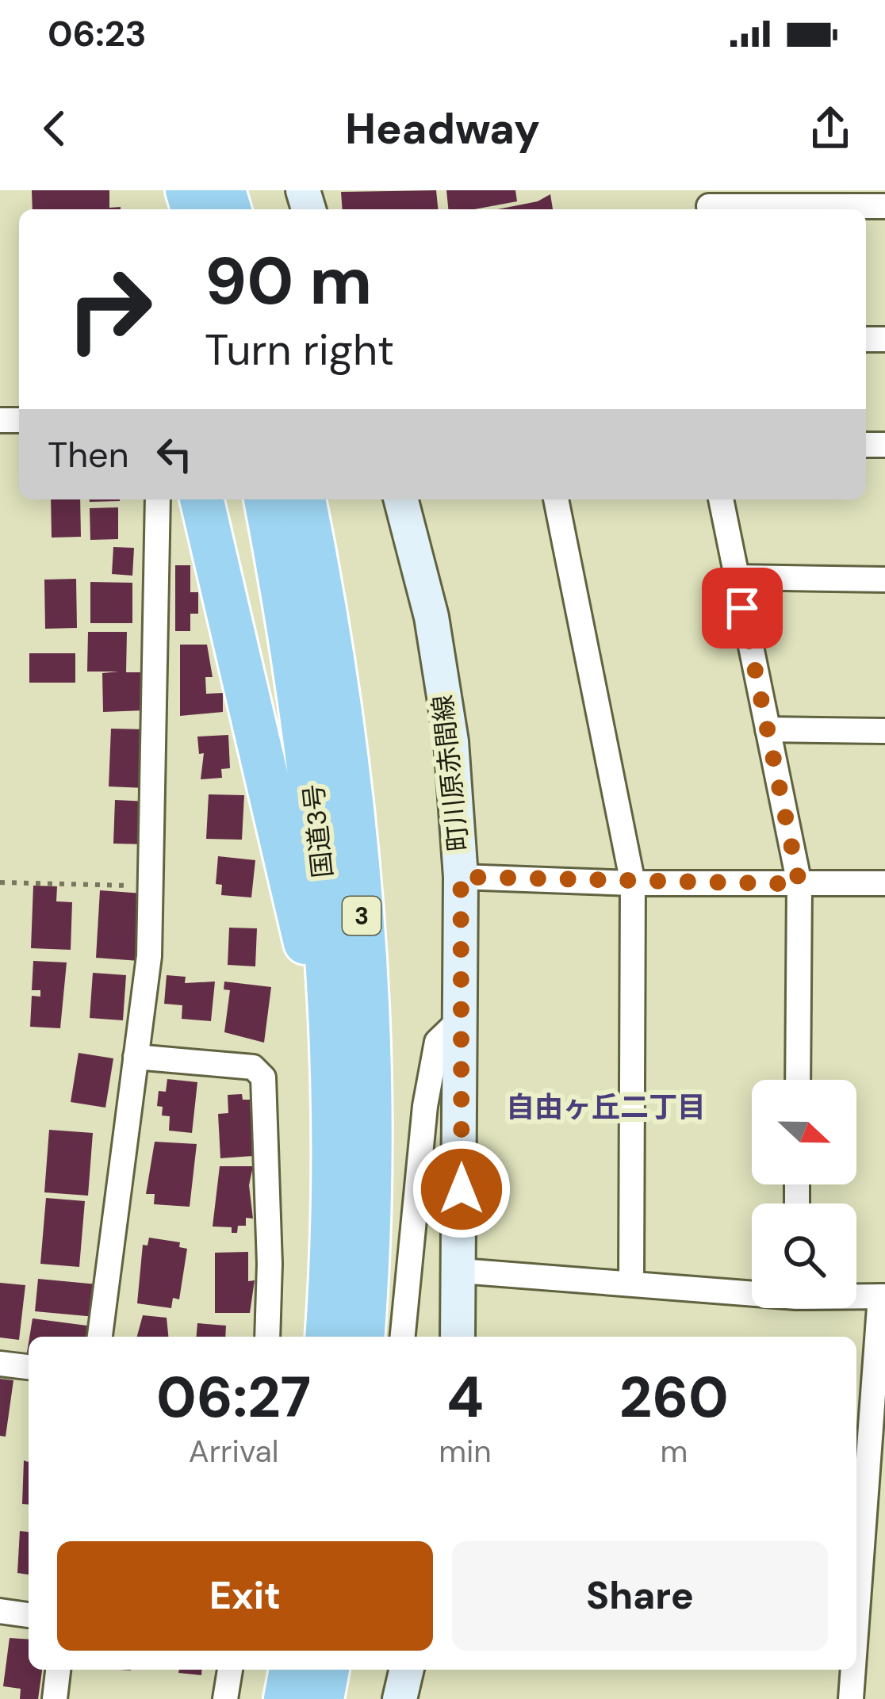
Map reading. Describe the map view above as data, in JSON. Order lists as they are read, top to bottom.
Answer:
{
  "streets": {
    "highway": ["国道3号", "3"],
    "main road": ["町川原赤間線"]
  },
  "districts": ["自由ヶ丘二丁目"],
  "north": "right",
  "page": {
    "status": "06:23",
    "header": "Headway",
    "turn": ["90 m", "Turn right"],
    "then": "Then",
    "eta": [
      "06:27",
      "Arrival",
      "4",
      "min",
      "260",
      "m"
    ],
    "buttons": ["Exit", "Share"]
  }
}
